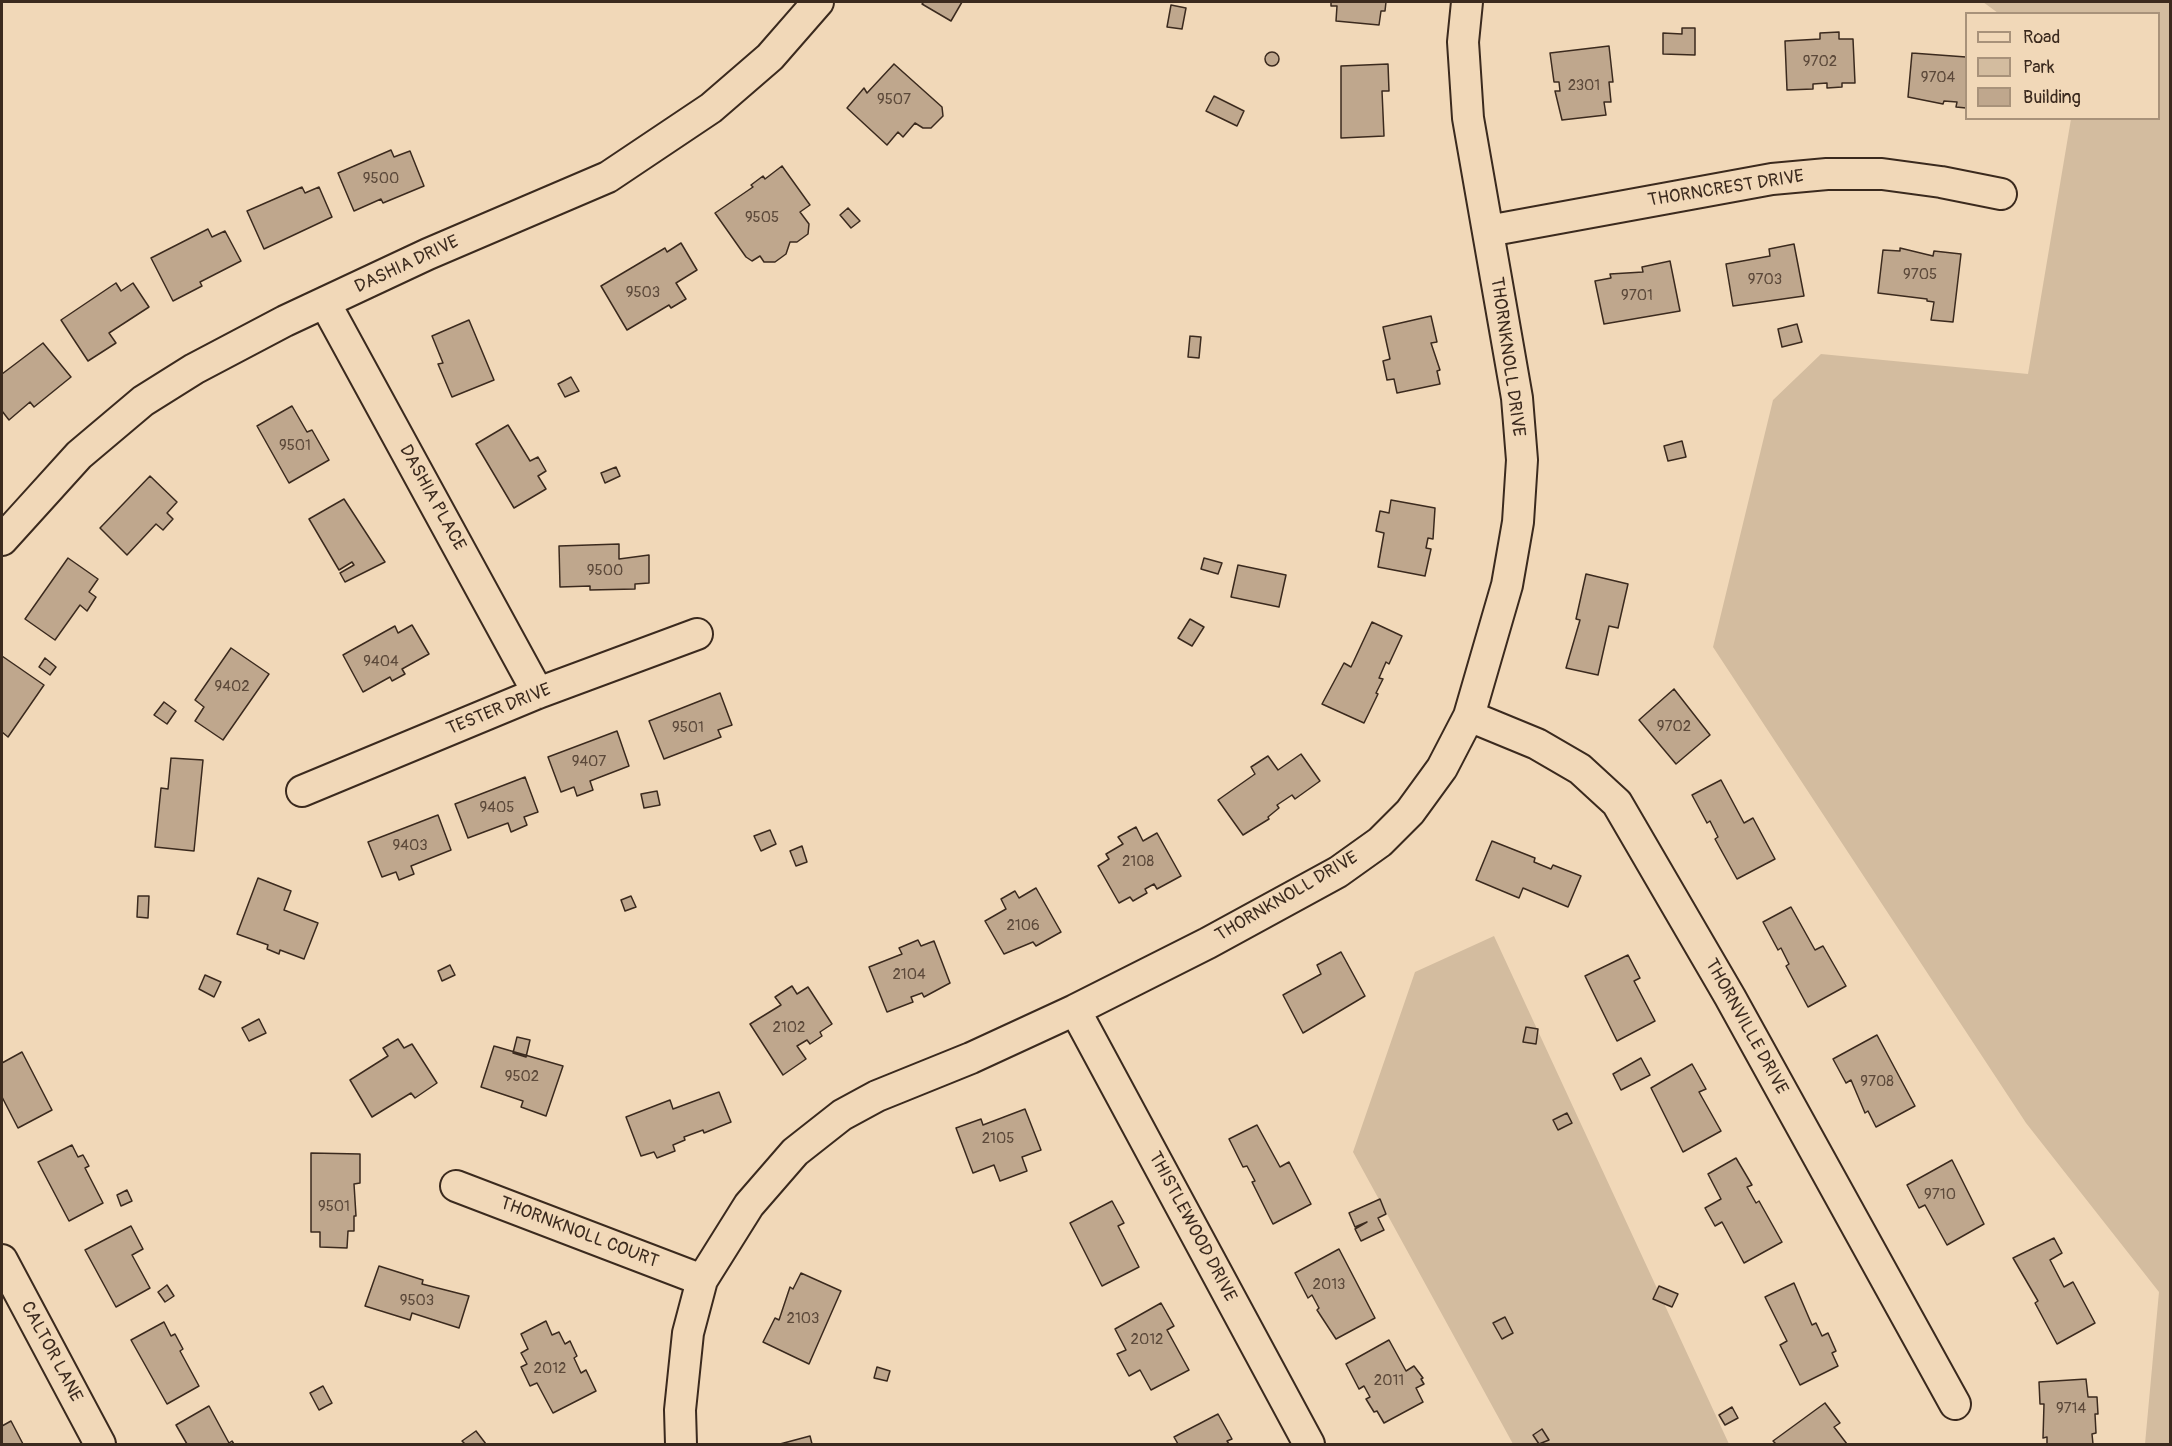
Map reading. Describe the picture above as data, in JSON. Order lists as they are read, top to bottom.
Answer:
{
  "streets": {
    "street": [
      "THORNCREST DRIVE",
      "DASHIA DRIVE",
      "THORNKNOLL DRIVE",
      "DASHIA PLACE",
      "TESTER DRIVE",
      "THORNVILLE DRIVE",
      "THISTLEWOOD DRIVE",
      "THORNKNOLL COURT",
      "CALTOR LANE"
    ]
  },
  "crossings": [
    ["THORNCREST DRIVE", "THORNKNOLL DRIVE"],
    ["DASHIA DRIVE", "DASHIA PLACE"],
    ["THORNKNOLL DRIVE", "THORNVILLE DRIVE"],
    ["THORNKNOLL DRIVE", "THISTLEWOOD DRIVE"],
    ["THORNKNOLL DRIVE", "THORNKNOLL COURT"],
    ["DASHIA PLACE", "TESTER DRIVE"]
  ],
  "house_numbers": [
    "9702",
    "9704",
    "2301",
    "9507",
    "9500",
    "9505",
    "9705",
    "9703",
    "9503",
    "9701",
    "9501",
    "9500",
    "9404",
    "9402",
    "9702",
    "9501",
    "9407",
    "9405",
    "9403",
    "2108",
    "2106",
    "2104",
    "2102",
    "9502",
    "9708",
    "2105",
    "9710",
    "9501",
    "2013",
    "9503",
    "2103",
    "2012",
    "2012",
    "2011",
    "9714"
  ],
  "legend": ["Road", "Park", "Building"]
}
